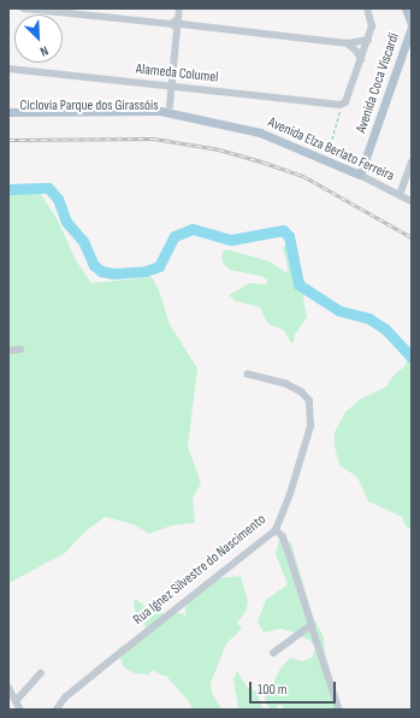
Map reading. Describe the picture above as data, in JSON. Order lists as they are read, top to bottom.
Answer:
{
  "streets": {
    "main road": ["Avenida Coca Viscardi", "Avenida Elza Berlato Ferreira"],
    "street": ["Alameda Columel", "Rua Ignez Silvestre do Nascimento"]
  },
  "crossings": [
    ["Avenida Coca Viscardi", "Avenida Elza Berlato Ferreira"]
  ],
  "scale_bar": "100 m",
  "north": "bottom right"
}
